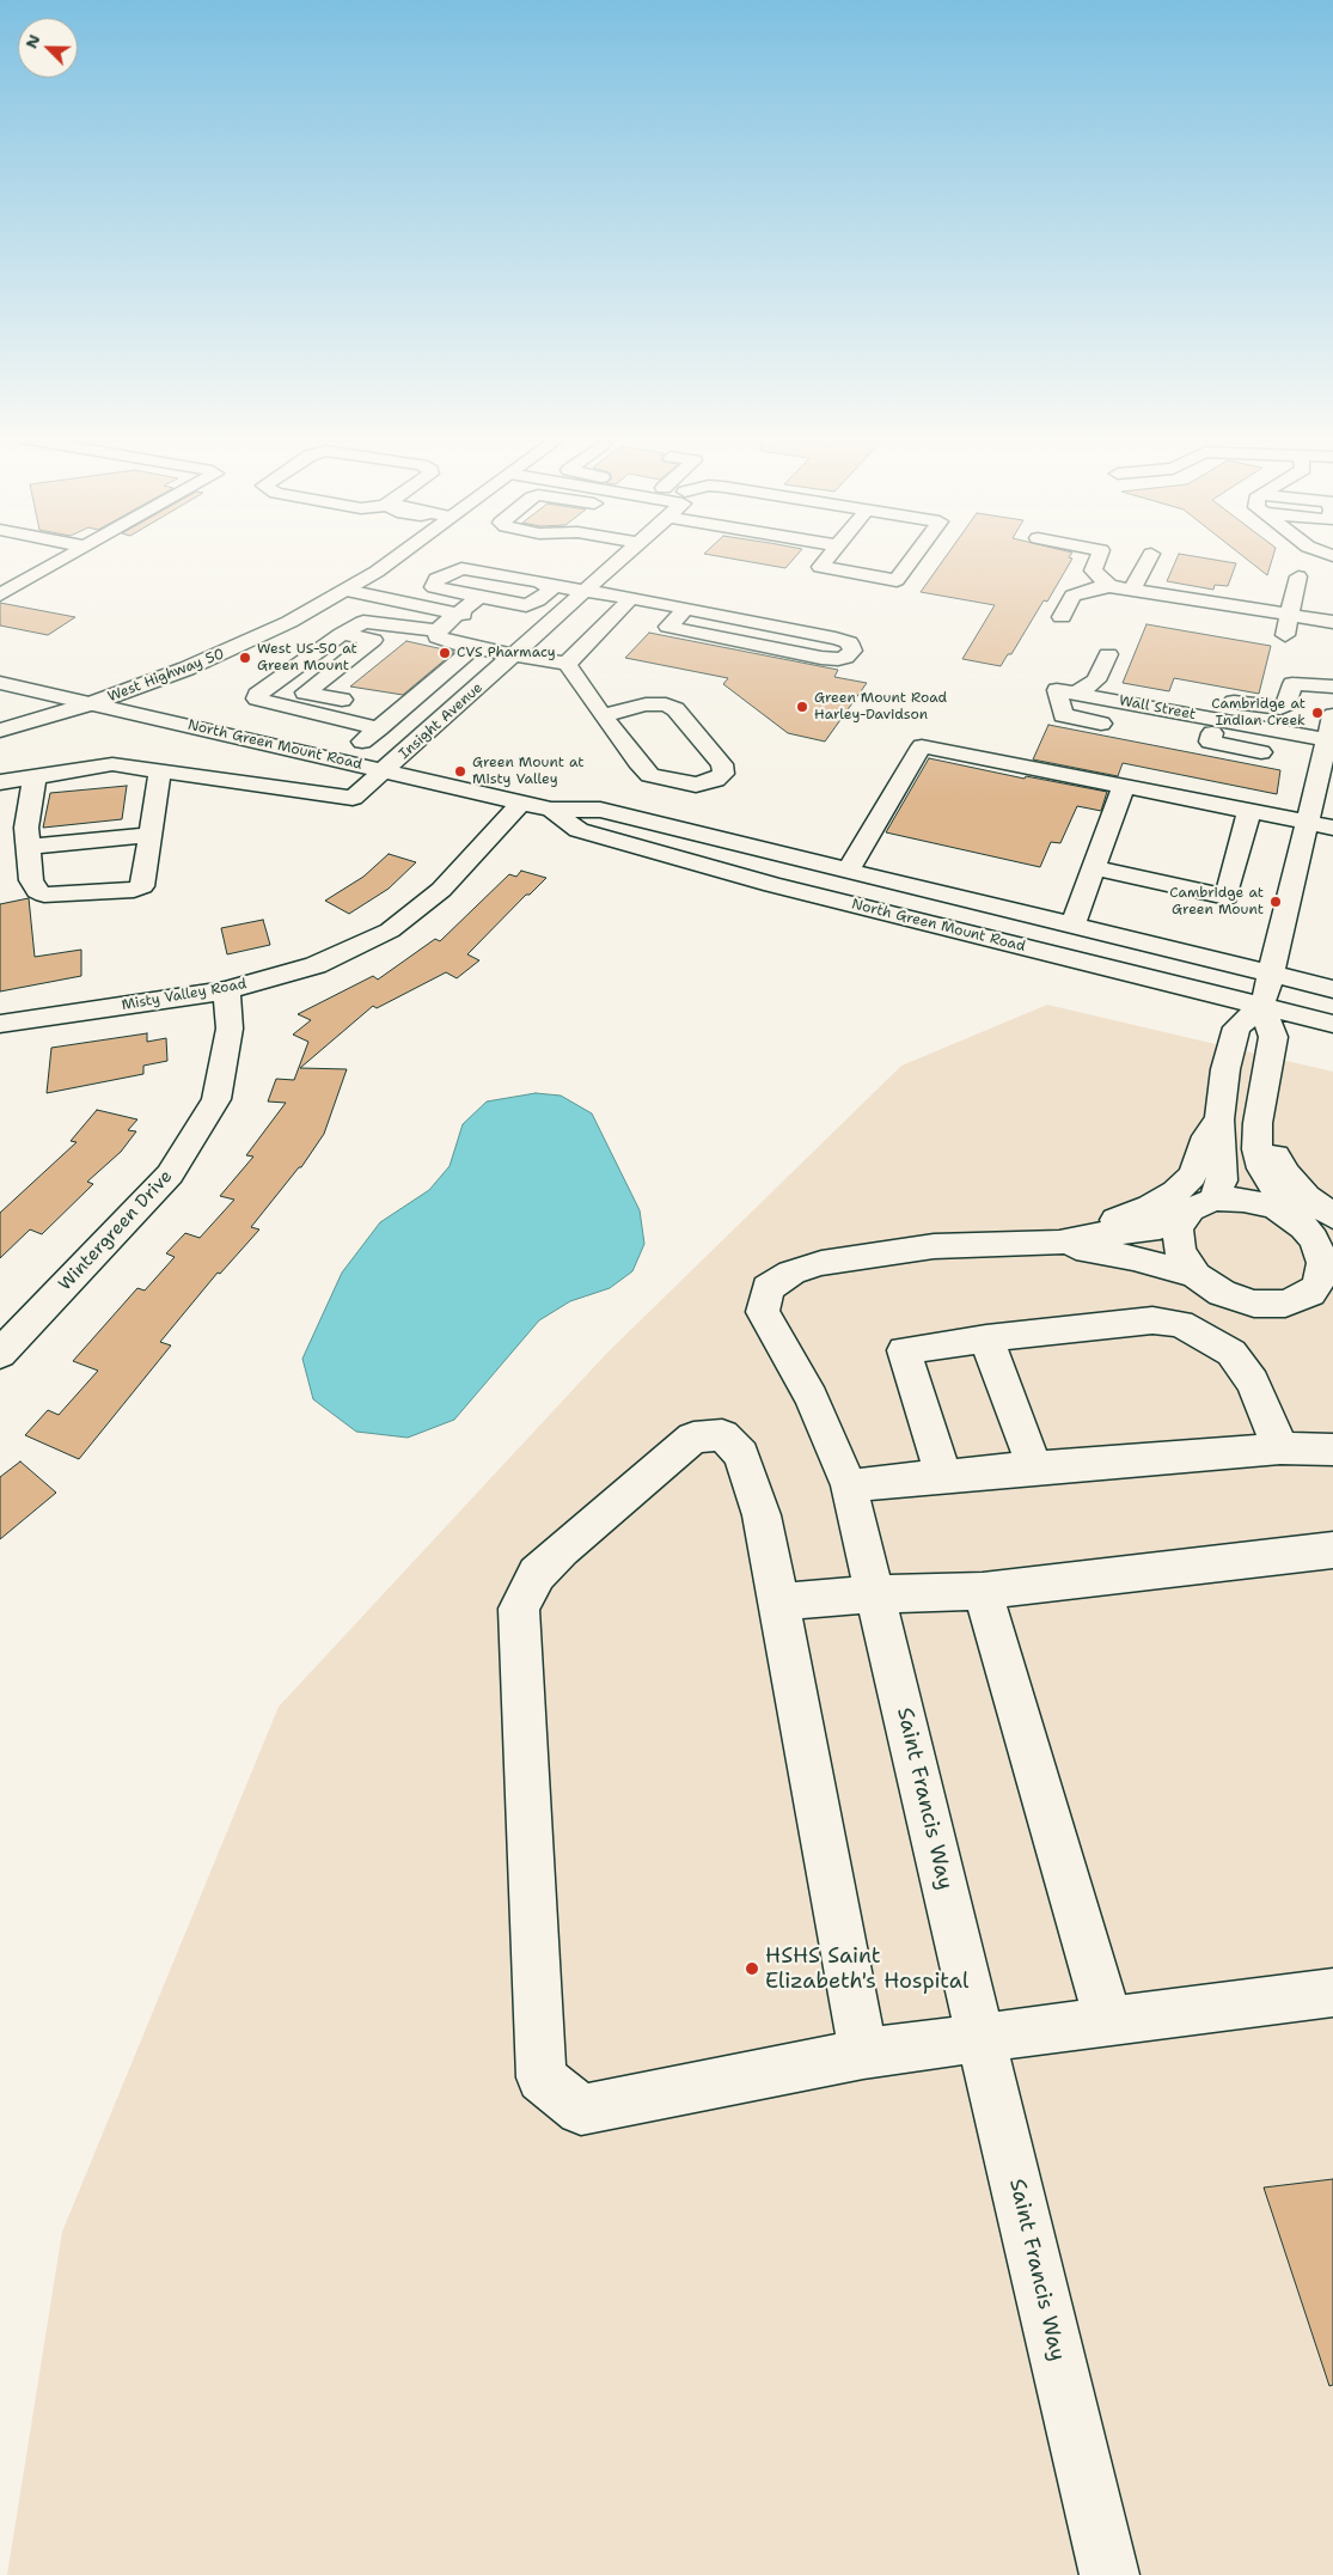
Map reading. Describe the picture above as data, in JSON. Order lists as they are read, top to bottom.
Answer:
{
  "streets": {
    "street": [
      "West Highway 50",
      "Wall Street",
      "Insight Avenue",
      "North Green Mount Road",
      "Misty Valley Road",
      "Wintergreen Drive",
      "Saint Francis Way"
    ]
  },
  "crossings": [
    ["West Highway 50", "North Green Mount Road"],
    ["Insight Avenue", "North Green Mount Road"],
    ["North Green Mount Road", "Misty Valley Road"],
    ["Misty Valley Road", "Wintergreen Drive"]
  ],
  "places": [
    "CVS Pharmacy",
    "West US-50 at Green Mount",
    "Green Mount Road Harley-Davidson",
    "Cambridge at Indian Creek",
    "Green Mount at Misty Valley",
    "Cambridge at Green Mount",
    "HSHS Saint Elizabeth's Hospital"
  ],
  "north": "top left"
}
